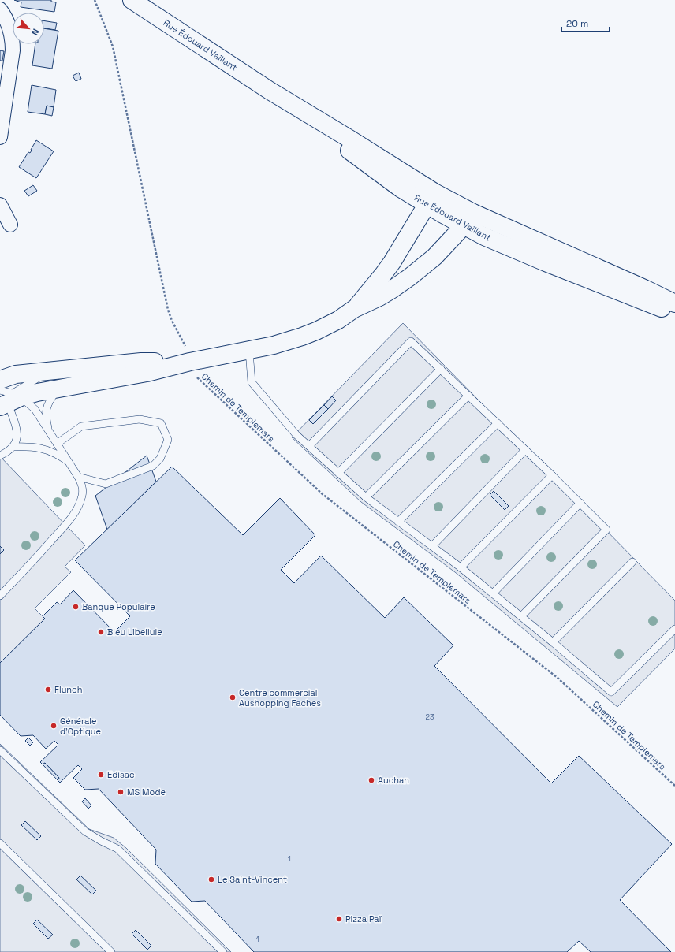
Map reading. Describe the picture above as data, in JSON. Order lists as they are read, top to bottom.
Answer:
{
  "streets": {
    "street": ["Rue Édouard Vaillant"],
    "path": ["Chemin de Templemars"]
  },
  "places": [
    "Banque Populaire",
    "Bleu Libellule",
    "Flunch",
    "Centre commercial Aushopping Faches",
    "Générale d'Optique",
    "Edisac",
    "Auchan",
    "MS Mode",
    "Le Saint-Vincent",
    "Pizza Paï"
  ],
  "house_numbers": ["23", "1", "1"],
  "scale_bar": "20 m",
  "north": "bottom right"
}
